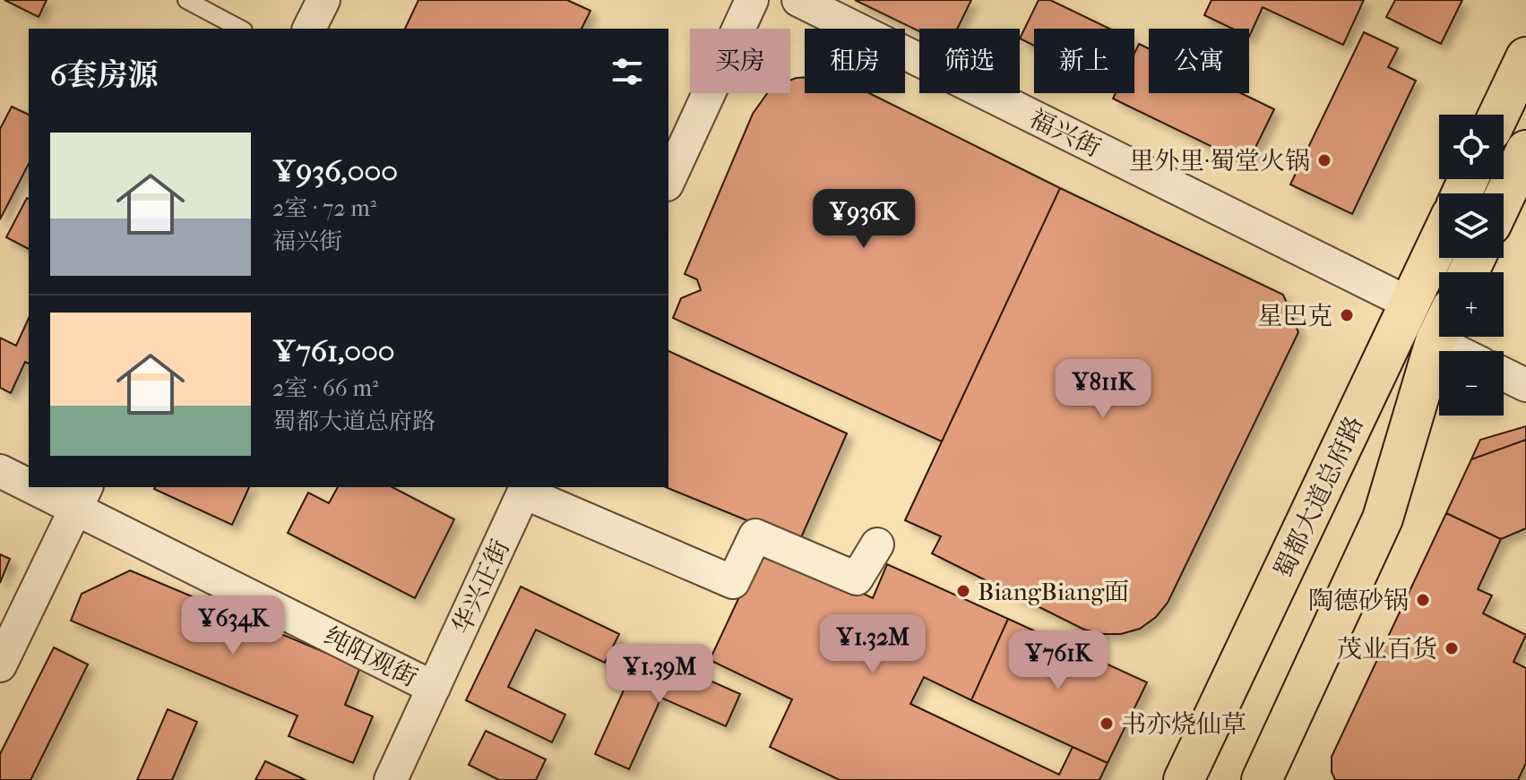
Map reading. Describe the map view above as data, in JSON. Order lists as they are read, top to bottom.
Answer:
{
  "streets": {
    "main road": ["蜀都大道总府路"],
    "street": ["福兴街", "华兴正街", "纯阳观街"]
  },
  "crossings": [
    ["福兴街", "蜀都大道总府路"],
    ["华兴正街", "纯阳观街"]
  ],
  "places": [
    "里外里·蜀堂火锅",
    "星巴克",
    "BiangBiang面",
    "陶德砂锅",
    "茂业百货",
    "书亦烧仙草"
  ],
  "page": {
    "chip": [
      "买房",
      "租房",
      "筛选",
      "新上",
      "公寓"
    ],
    "heading": "6套房源",
    "map_buttons": ["+", "−"],
    "list": [
      {
        "name": "¥936,000",
        "note": "2室 · 72 m² · 福兴街"
      },
      {
        "name": "¥761,000",
        "note": "2室 · 66 m² · 蜀都大道总府路"
      }
    ],
    "price": [
      "¥936K",
      "¥811K",
      "¥634K",
      "¥1.32M",
      "¥761K",
      "¥1.39M"
    ]
  }
}
